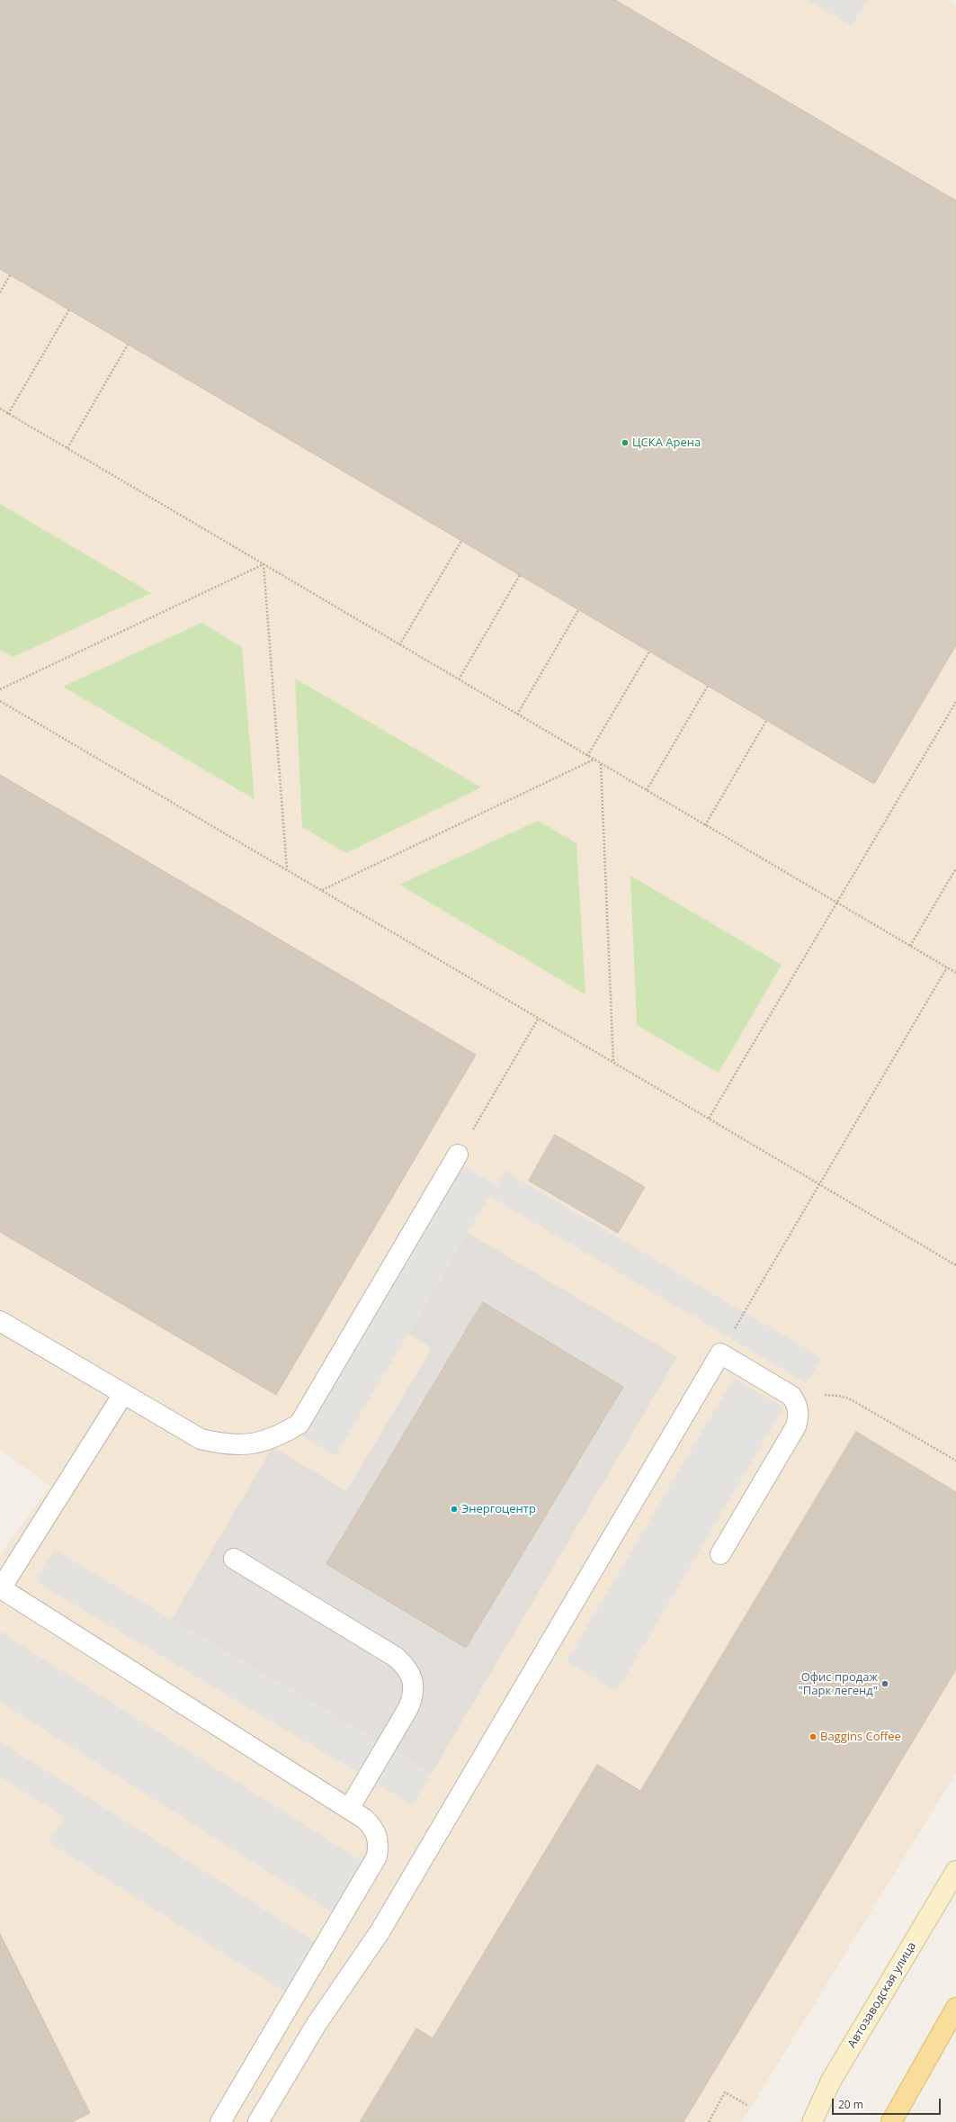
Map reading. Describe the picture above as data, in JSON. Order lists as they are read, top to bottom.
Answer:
{
  "streets": {
    "main road": ["Автозаводская улица"]
  },
  "places": [
    "ЦСКА Арена",
    "Энергоцентр",
    "Офис продаж \"Парк легенд\"",
    "Baggins Coffee"
  ],
  "scale_bar": "20 m"
}
